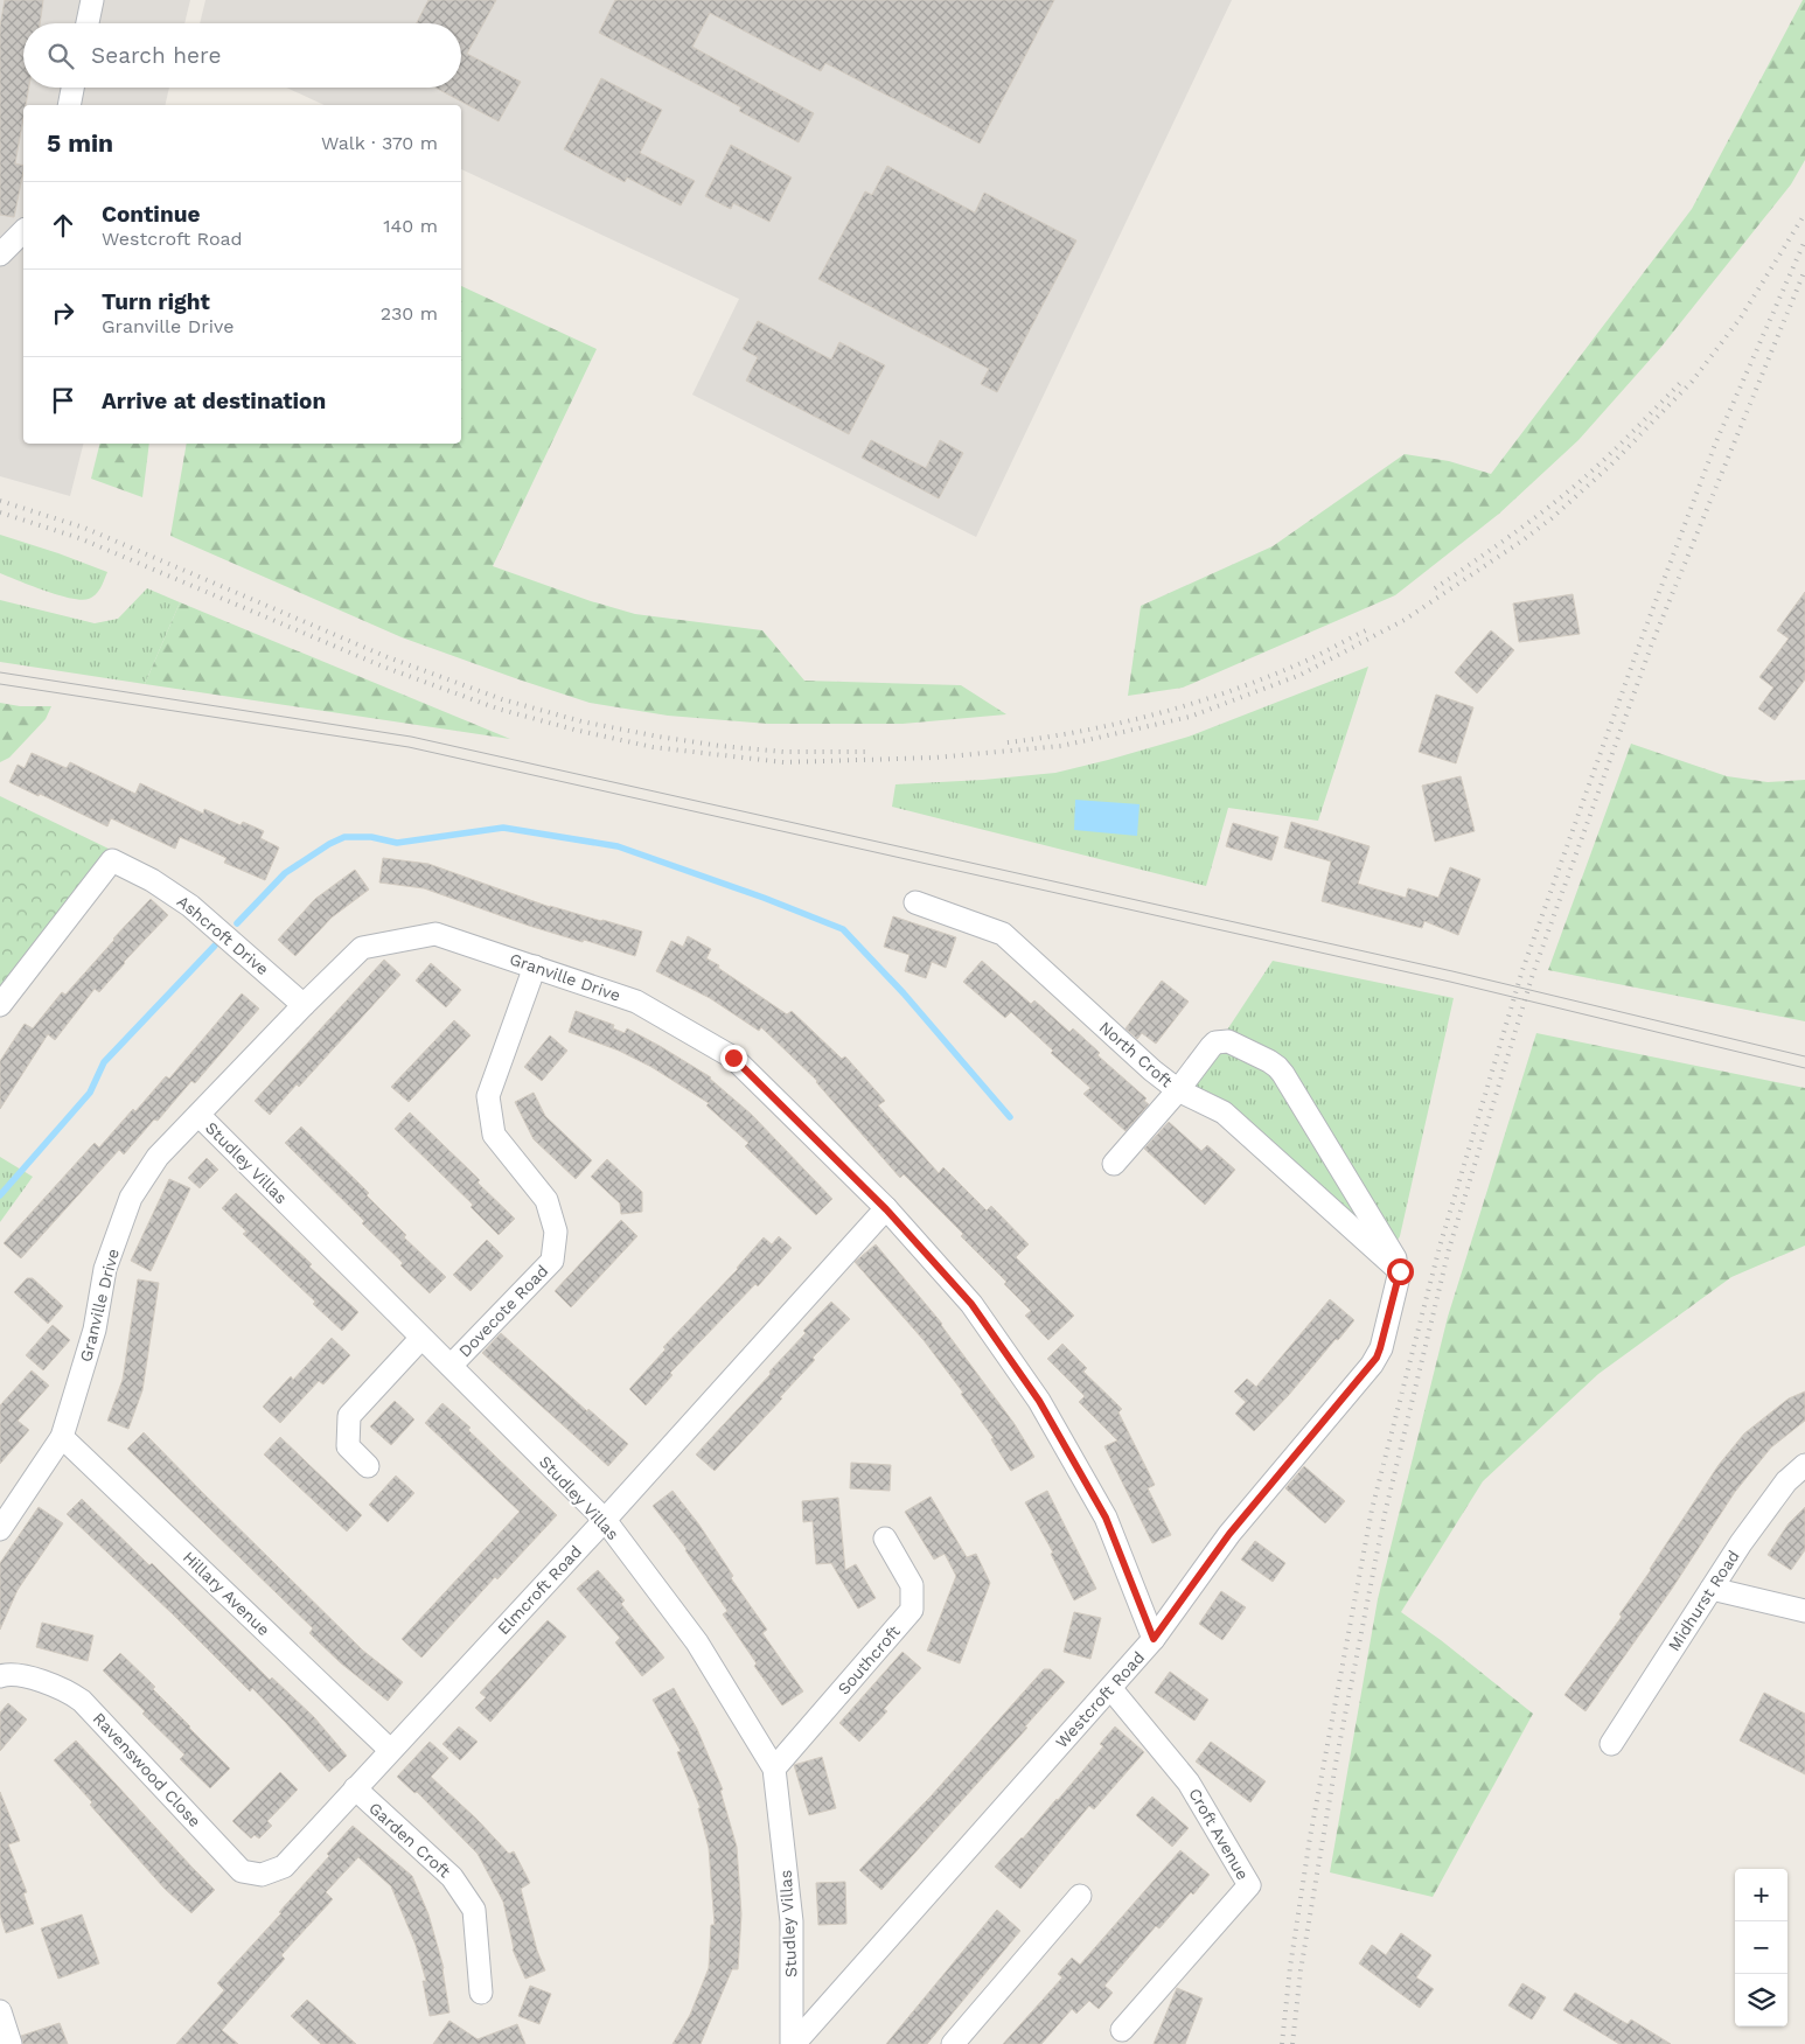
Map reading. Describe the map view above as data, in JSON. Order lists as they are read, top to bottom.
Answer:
{
  "streets": {
    "street": [
      "Ashcroft Drive",
      "Granville Drive",
      "North Croft",
      "Studley Villas",
      "Dovecote Road",
      "Elmcroft Road",
      "Hillary Avenue",
      "Midhurst Road",
      "Southcroft",
      "Westcroft Road",
      "Ravenswood Close",
      "Croft Avenue",
      "Garden Croft"
    ]
  },
  "crossings": [
    ["Ashcroft Drive", "Granville Drive"],
    ["Granville Drive", "Studley Villas"],
    ["Granville Drive", "Dovecote Road"],
    ["Granville Drive", "Elmcroft Road"],
    ["Granville Drive", "Hillary Avenue"],
    ["Granville Drive", "Westcroft Road"],
    ["North Croft", "Westcroft Road"],
    ["Studley Villas", "Dovecote Road"],
    ["Studley Villas", "Elmcroft Road"],
    ["Studley Villas", "Southcroft"],
    ["Studley Villas", "Westcroft Road"],
    ["Elmcroft Road", "Hillary Avenue"],
    ["Elmcroft Road", "Ravenswood Close"],
    ["Elmcroft Road", "Garden Croft"],
    ["Westcroft Road", "Croft Avenue"]
  ],
  "page": {
    "search": "Search here",
    "heading": ["5 min", "Walk · 370 m"],
    "list": [
      ["Continue", "Westcroft Road", "140 m"],
      ["Turn right", "Granville Drive", "230 m"],
      "Arrive at destination"
    ],
    "map_buttons": ["+", "−"]
  }
}
